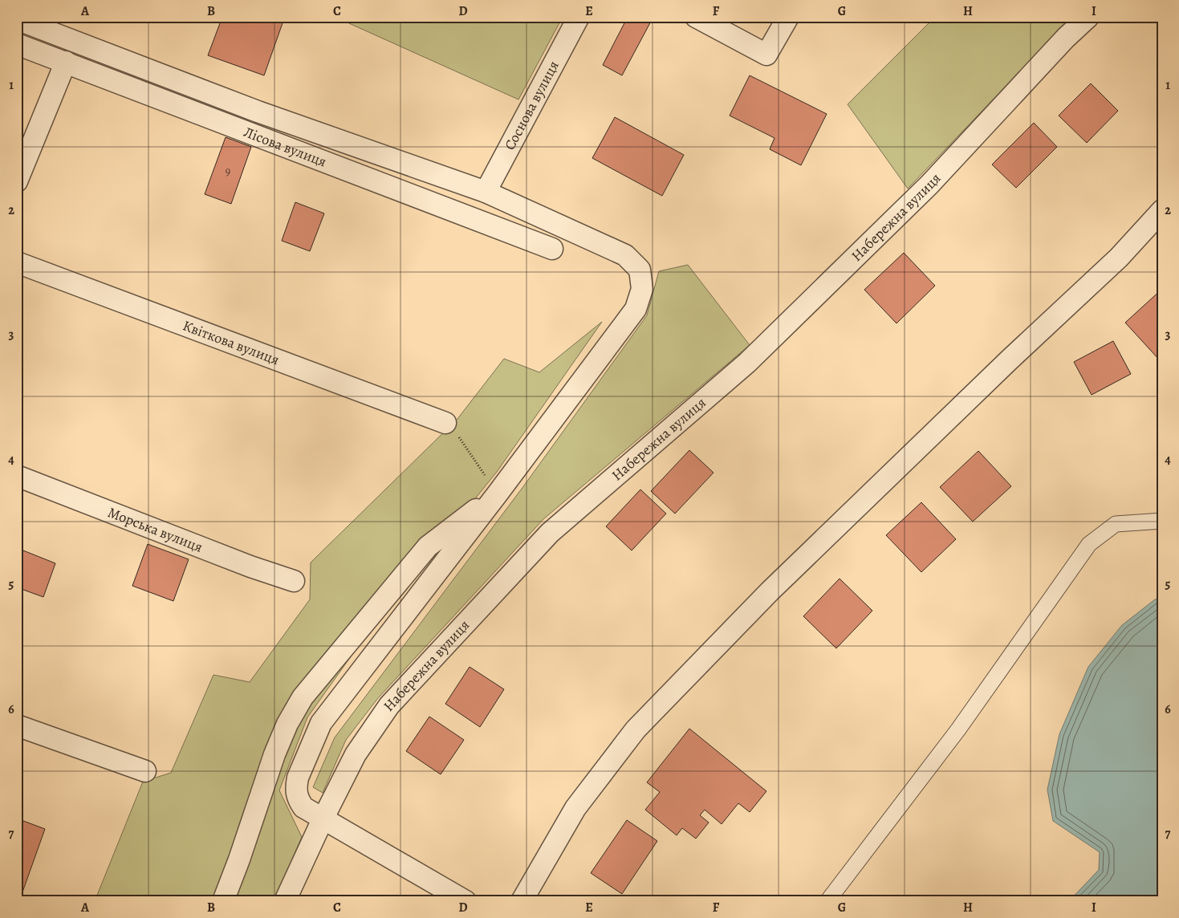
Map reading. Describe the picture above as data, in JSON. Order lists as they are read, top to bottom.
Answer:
{
  "streets": {
    "street": [
      "Соснова вулиця",
      "Лісова вулиця",
      "Набережна вулиця",
      "Квіткова вулиця",
      "Морська вулиця"
    ]
  },
  "house_numbers": ["9"],
  "grid": {
    "columns": [
      "A",
      "B",
      "C",
      "D",
      "E",
      "F",
      "G",
      "H",
      "I"
    ],
    "rows": [
      "1",
      "2",
      "3",
      "4",
      "5",
      "6",
      "7"
    ]
  }
}
